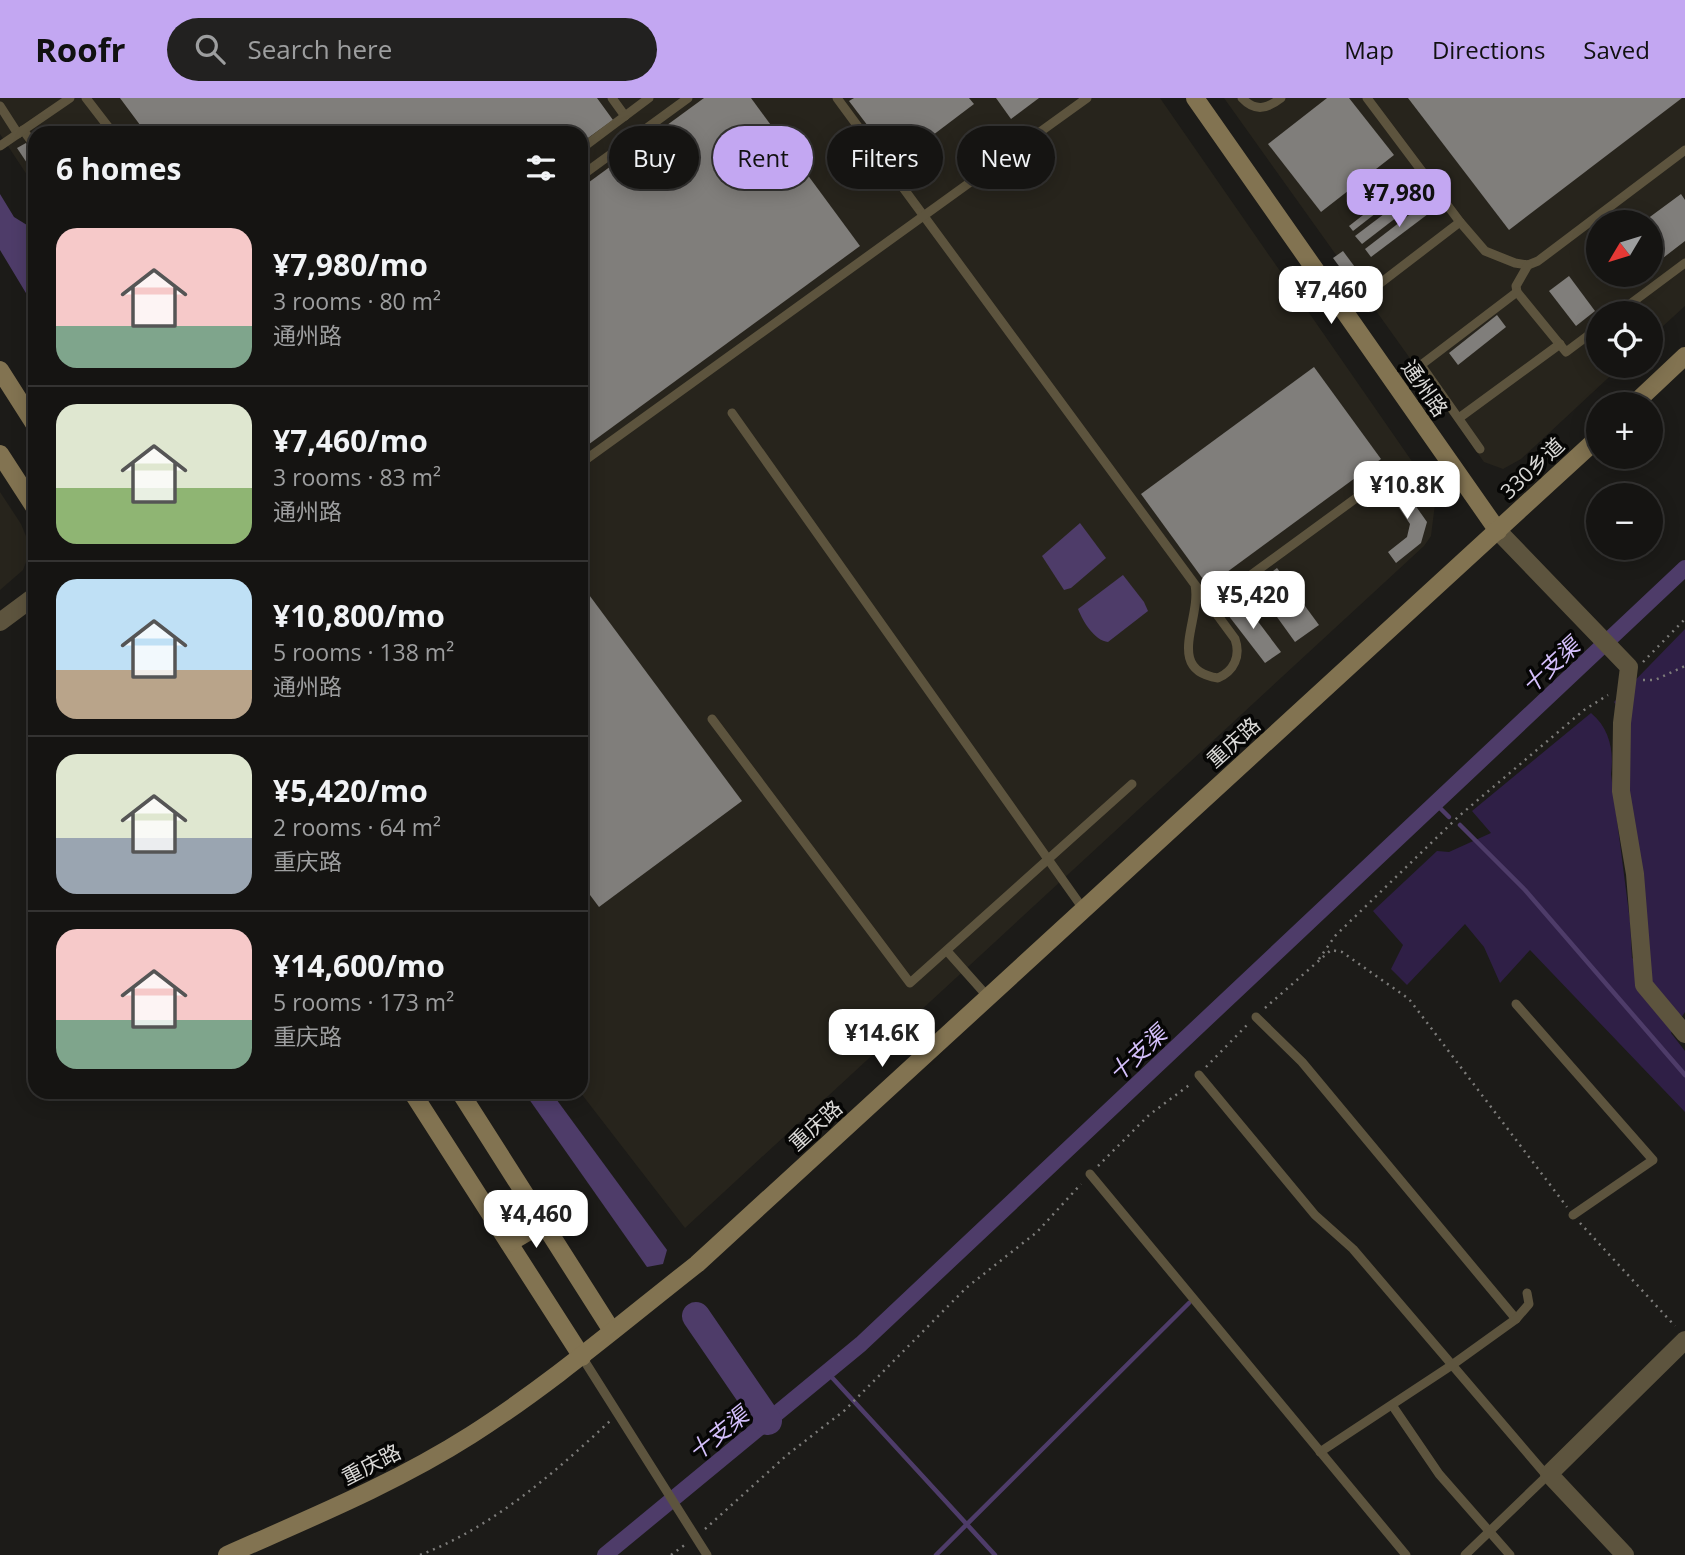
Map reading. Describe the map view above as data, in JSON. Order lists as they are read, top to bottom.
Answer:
{
  "streets": {
    "street": ["通州路", "330乡道", "重庆路"]
  },
  "crossings": [
    ["通州路", "330乡道"],
    ["通州路", "重庆路"],
    ["330乡道", "重庆路"]
  ],
  "water": ["十支渠"],
  "north": "bottom left",
  "page": {
    "header": "Roofr",
    "search": "Search here",
    "nav": ["Map", "Directions", "Saved"],
    "chip": [
      "Buy",
      "Rent",
      "Filters",
      "New"
    ],
    "heading": "6 homes",
    "price": [
      "¥7,980",
      "¥7,460",
      "¥10.8K",
      "¥5,420",
      "¥14.6K",
      "¥4,460"
    ],
    "map_buttons": ["+", "−"],
    "list": [
      {
        "name": "¥7,980/mo",
        "note": "3 rooms · 80 m² · 通州路"
      },
      {
        "name": "¥7,460/mo",
        "note": "3 rooms · 83 m² · 通州路"
      },
      {
        "name": "¥10,800/mo",
        "note": "5 rooms · 138 m² · 通州路"
      },
      {
        "name": "¥5,420/mo",
        "note": "2 rooms · 64 m² · 重庆路"
      },
      {
        "name": "¥14,600/mo",
        "note": "5 rooms · 173 m² · 重庆路"
      }
    ]
  }
}
